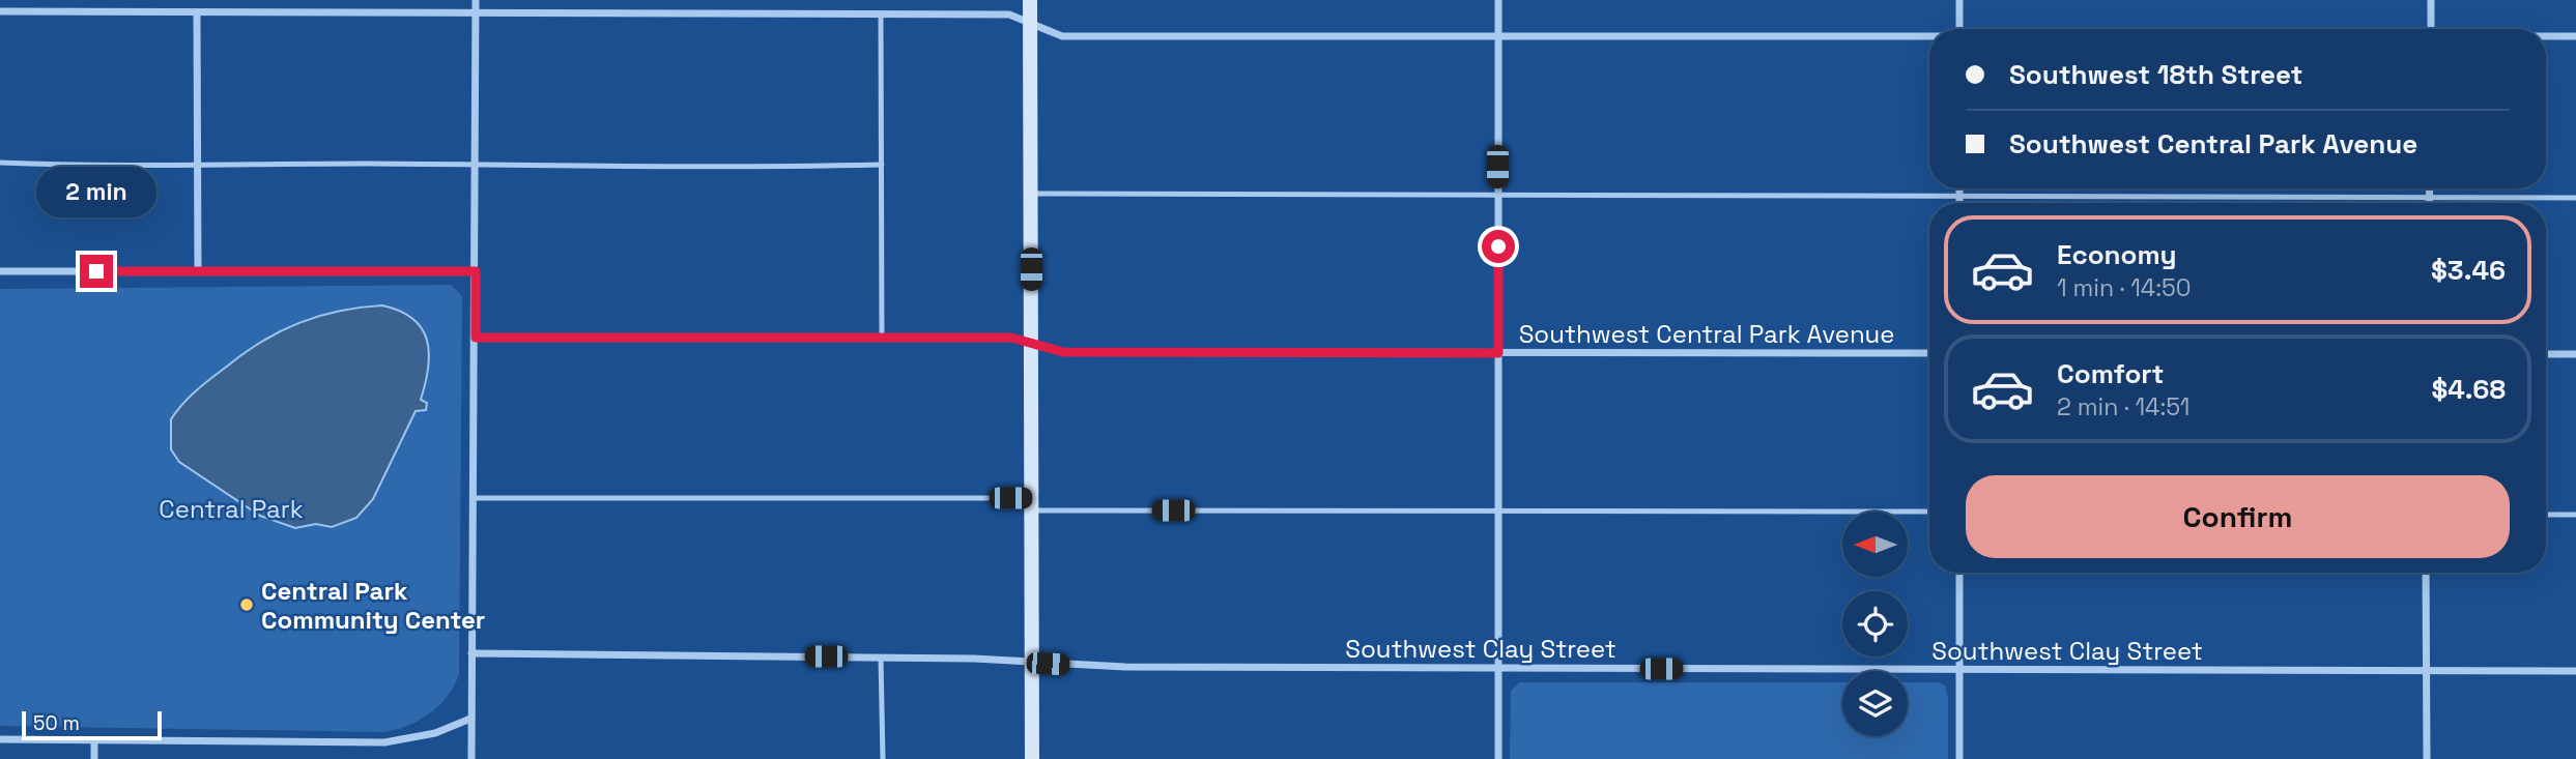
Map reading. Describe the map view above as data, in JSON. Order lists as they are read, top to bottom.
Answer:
{
  "streets": {
    "street": ["Southwest Central Park Avenue", "Southwest Clay Street"]
  },
  "parks": ["Central Park"],
  "places": ["Central Park Community Center"],
  "scale_bar": "50 m",
  "north": "left",
  "page": {
    "banner": ["Southwest 18th Street", "Southwest Central Park Avenue"],
    "bubble": "2 min",
    "list": [
      {
        "name": "Economy",
        "note": "1 min · 14:50",
        "value": "$3.46"
      },
      {
        "name": "Comfort",
        "note": "2 min · 14:51",
        "value": "$4.68"
      }
    ],
    "buttons": "Confirm",
    "scale": "50 m"
  }
}
